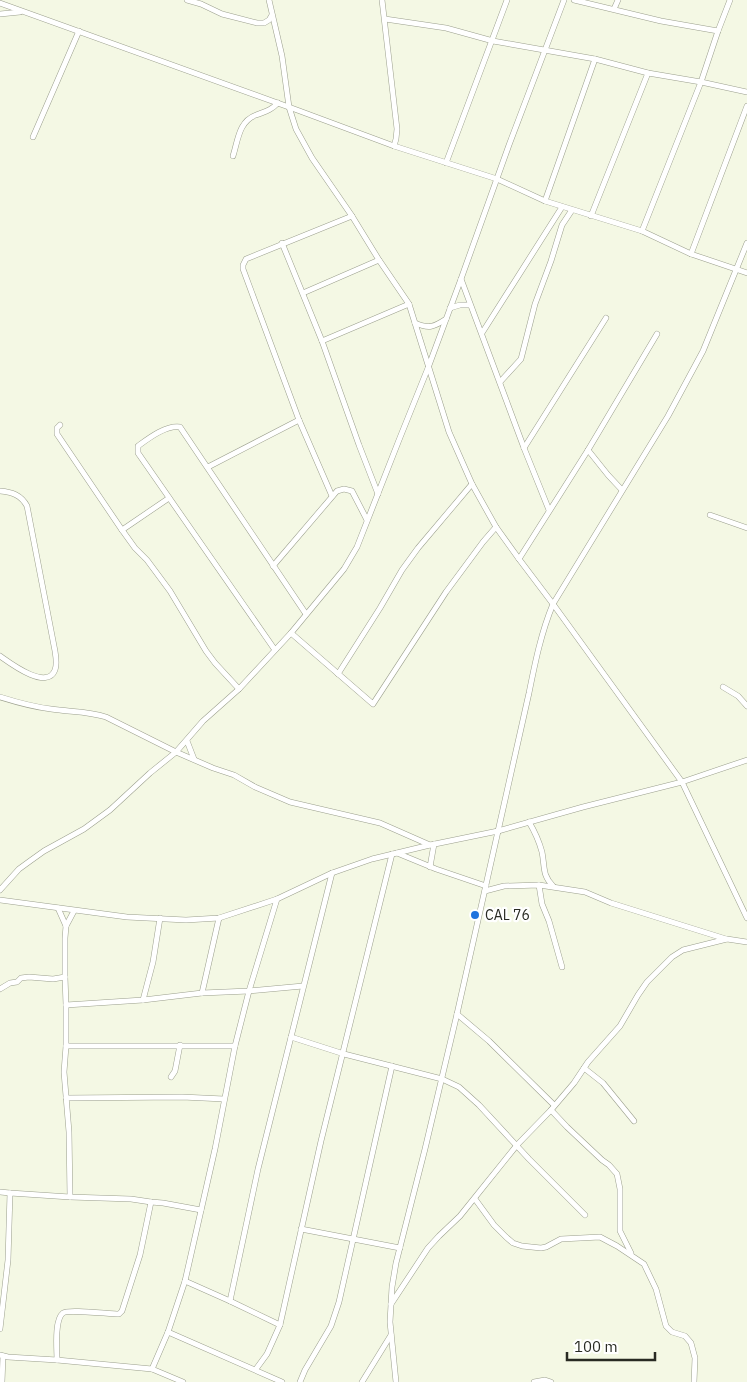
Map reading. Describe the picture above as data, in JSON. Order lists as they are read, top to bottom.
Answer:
{
  "places": ["CAL 76"],
  "scale_bar": "100 m"
}
